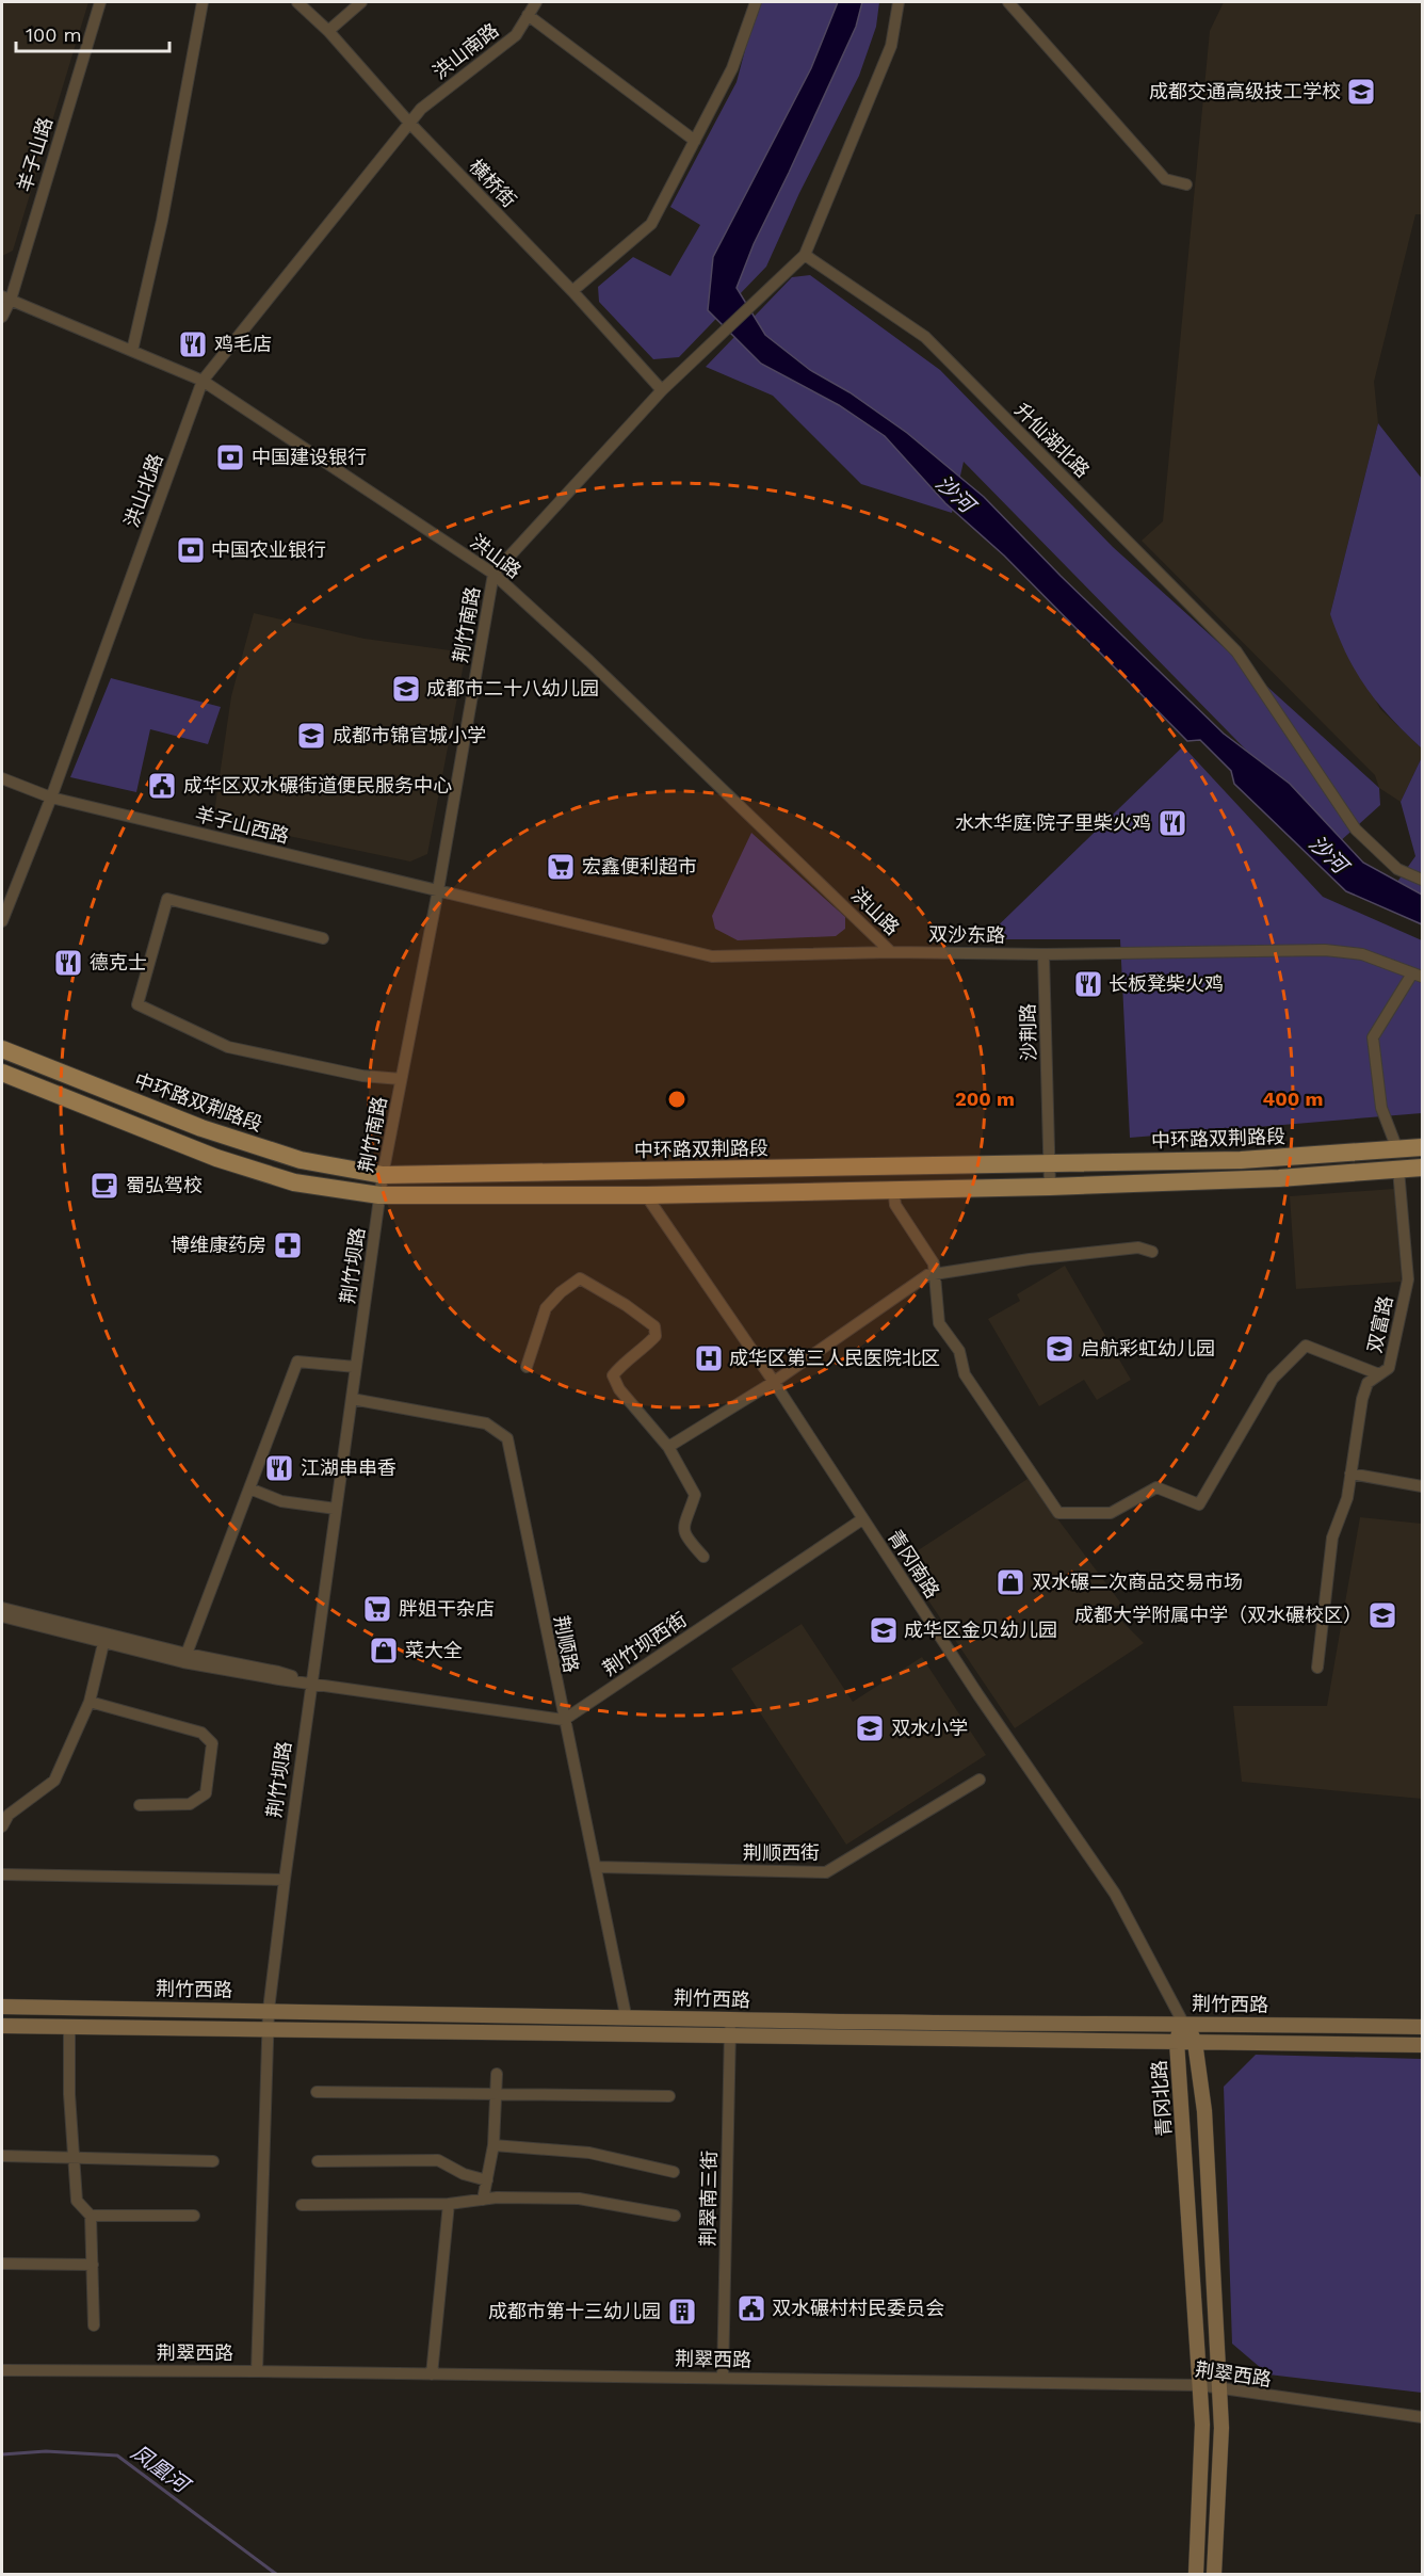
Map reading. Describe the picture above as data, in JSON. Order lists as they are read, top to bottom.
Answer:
{
  "streets": {
    "main road": ["中环路双荆路段", "荆竹西路", "青冈北路"],
    "street": [
      "洪山南路",
      "羊子山路",
      "横桥街",
      "升仙湖北路",
      "洪山北路",
      "洪山路",
      "荆竹南路",
      "羊子山西路",
      "双沙东路",
      "沙荆路",
      "荆竹坝路",
      "双富路",
      "青冈南路",
      "荆顺路",
      "荆竹坝西街",
      "荆顺西街",
      "荆翠南三街",
      "荆翠西路"
    ]
  },
  "crossings": [
    ["洪山南路", "横桥街"],
    ["洪山南路", "洪山北路"],
    ["羊子山路", "洪山路"],
    ["横桥街", "洪山北路"],
    ["横桥街", "荆竹南路"],
    ["升仙湖北路", "荆竹南路"],
    ["洪山北路", "洪山路"],
    ["洪山北路", "羊子山西路"],
    ["洪山路", "荆竹南路"],
    ["洪山路", "双沙东路"],
    ["荆竹南路", "羊子山西路"],
    ["荆竹南路", "双沙东路"],
    ["荆竹南路", "中环路双荆路段"],
    ["荆竹南路", "荆竹坝路"],
    ["羊子山西路", "双沙东路"],
    ["双沙东路", "沙荆路"],
    ["沙荆路", "中环路双荆路段"],
    ["荆竹坝路", "荆顺路"],
    ["荆竹坝路", "荆竹西路"],
    ["荆竹坝路", "荆翠西路"],
    ["青冈南路", "荆竹坝西街"],
    ["青冈南路", "荆竹西路"],
    ["青冈南路", "青冈北路"],
    ["荆顺路", "荆竹坝西街"],
    ["荆顺路", "荆顺西街"],
    ["荆顺路", "荆竹西路"],
    ["荆竹西路", "青冈北路"],
    ["荆竹西路", "荆翠南三街"],
    ["青冈北路", "荆翠西路"],
    ["荆翠南三街", "荆翠西路"]
  ],
  "water": ["沙河", "凤凰河"],
  "places": {
    "school or university": [
      "成都交通高级技工学校",
      "成都市二十八幼儿园",
      "成都市锦官城小学",
      "启航彩虹幼儿园",
      "成都大学附属中学（双水碾校区）",
      "成华区金贝幼儿园",
      "双水小学"
    ],
    "restaurant": [
      "鸡毛店",
      "水木华庭·院子里柴火鸡",
      "德克士",
      "长板凳柴火鸡",
      "江湖串串香"
    ],
    "bank": ["中国建设银行", "中国农业银行"],
    "public building": ["成华区双水碾街道便民服务中心", "双水碾村村民委员会"],
    "supermarket": ["宏鑫便利超市", "胖姐干杂店"],
    "cafe": ["蜀弘驾校"],
    "pharmacy": ["博维康药房"],
    "hospital": ["成华区第三人民医院北区"],
    "shop": ["双水碾二次商品交易市场", "菜大全"],
    "building": ["成都市第十三幼儿园"]
  },
  "scale_bar": "100 m",
  "rings": ["200 m", "400 m"]
}
